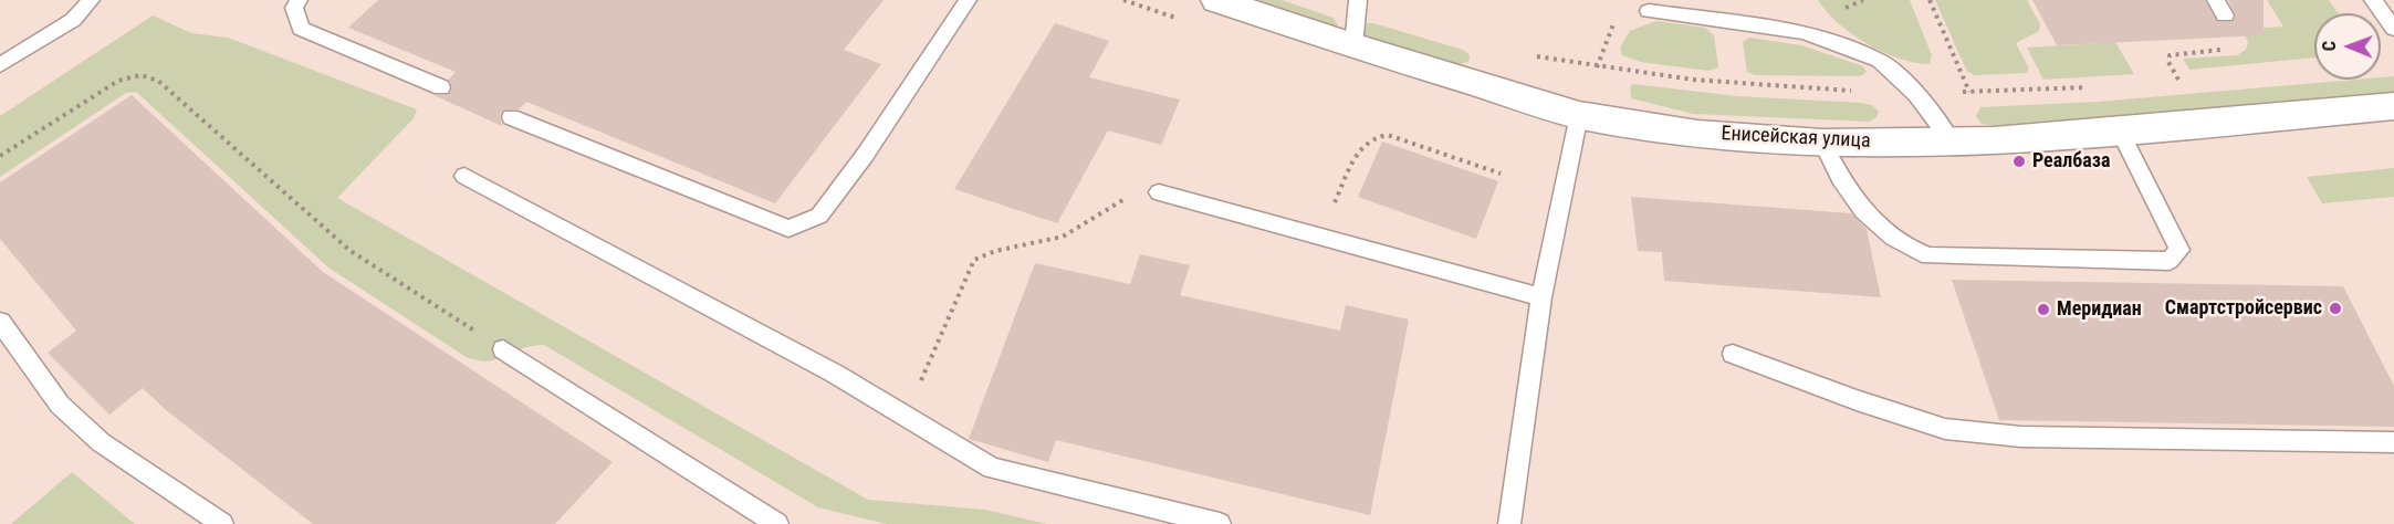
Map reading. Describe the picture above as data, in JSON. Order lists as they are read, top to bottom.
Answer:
{
  "streets": {
    "main road": ["Енисейская улица"]
  },
  "places": ["Реалбаза", "Смартстройсервис", "Меридиан"],
  "north": "left"
}
